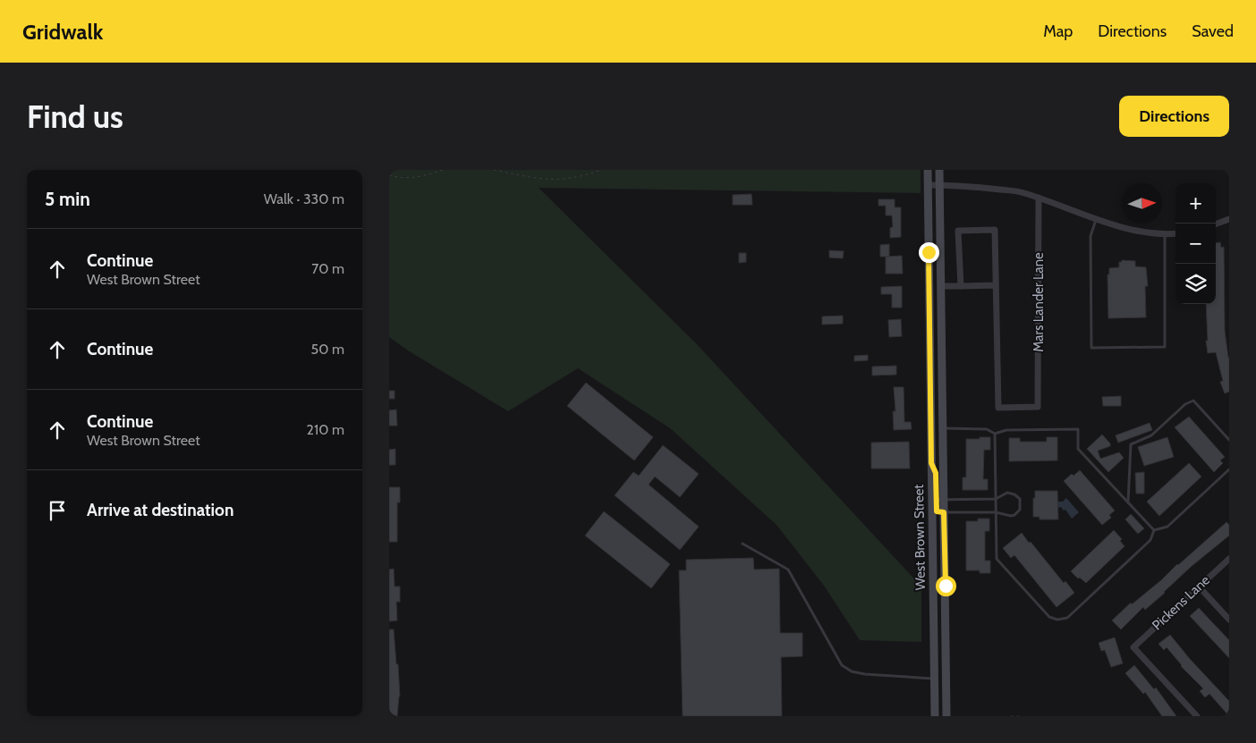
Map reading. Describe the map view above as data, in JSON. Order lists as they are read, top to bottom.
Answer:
{
  "streets": {
    "main road": ["West Brown Street"],
    "street": ["Mars Lander Lane", "Pickens Lane"]
  },
  "north": "right",
  "page": {
    "header": "Gridwalk",
    "nav": ["Map", "Directions", "Saved"],
    "buttons": "Directions",
    "title": "Find us",
    "heading": ["5 min", "Walk · 330 m"],
    "map_buttons": ["+", "−"],
    "list": [
      ["Continue", "West Brown Street", "70 m"],
      ["Continue", "50 m"],
      ["Continue", "West Brown Street", "210 m"],
      "Arrive at destination"
    ]
  }
}
